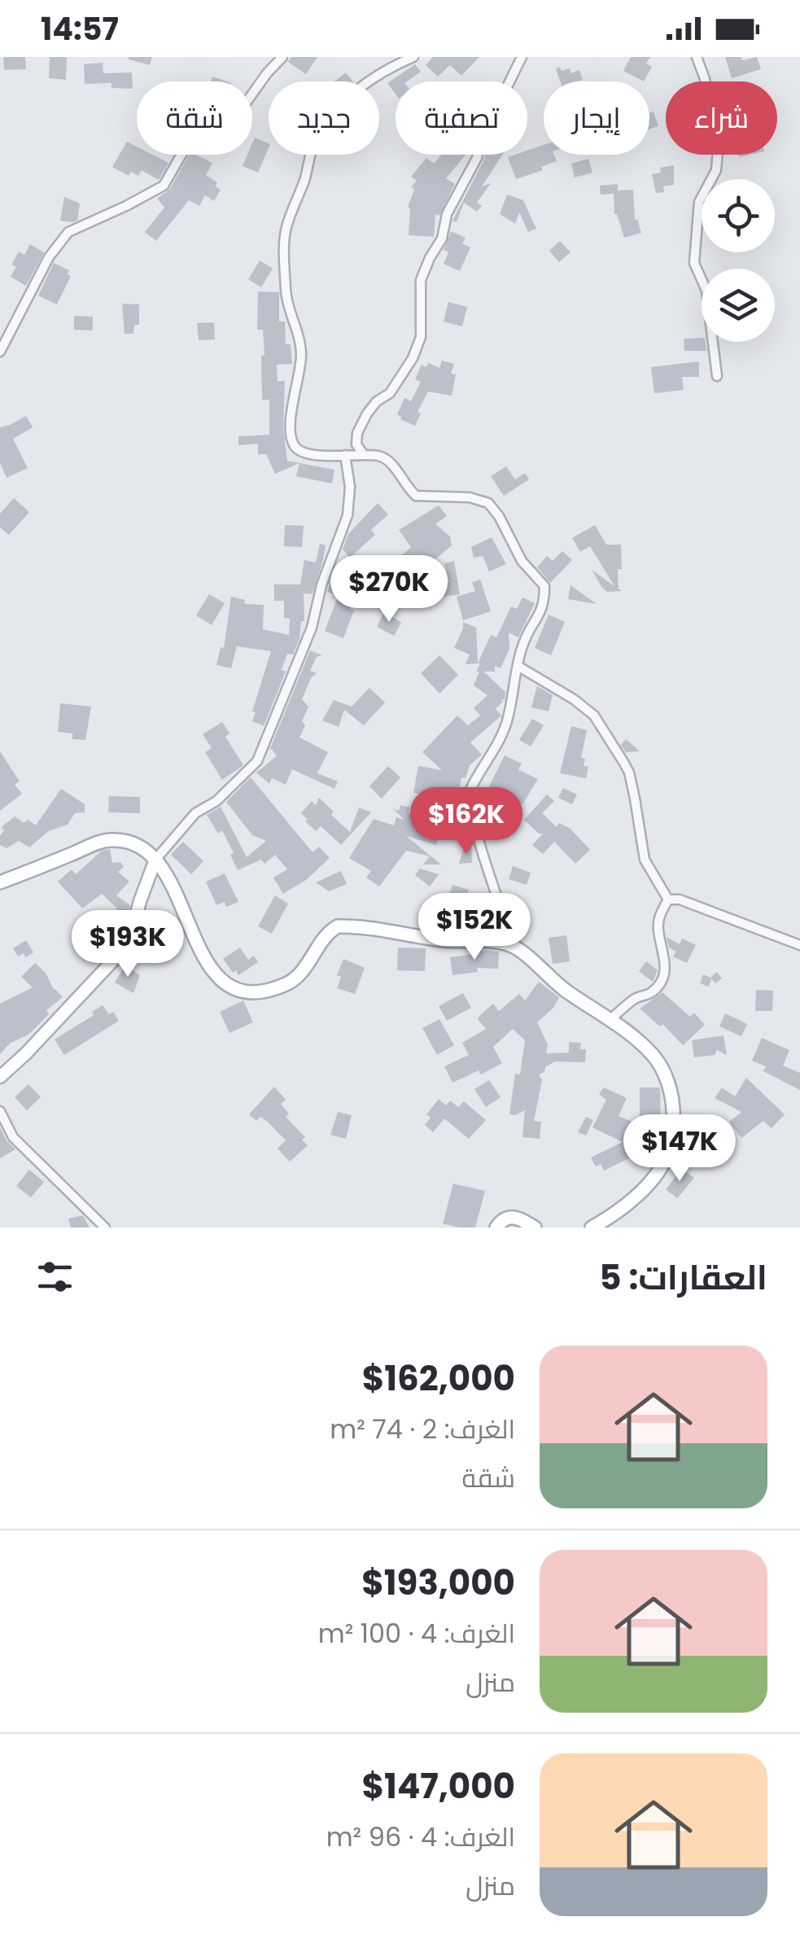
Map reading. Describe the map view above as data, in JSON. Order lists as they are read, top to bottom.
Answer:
{
  "page": {
    "status": "14:57",
    "chip": [
      "شراء",
      "إيجار",
      "تصفية",
      "جديد",
      "شقة"
    ],
    "price": [
      "$270K",
      "$162K",
      "$152K",
      "$193K",
      "$147K"
    ],
    "heading": "العقارات: 5",
    "list": [
      {
        "name": "$162,000",
        "note": "الغرف: 2 · 74 m² · شقة"
      },
      {
        "name": "$193,000",
        "note": "الغرف: 4 · 100 m² · منزل"
      },
      {
        "name": "$147,000",
        "note": "الغرف: 4 · 96 m² · منزل"
      }
    ]
  }
}
